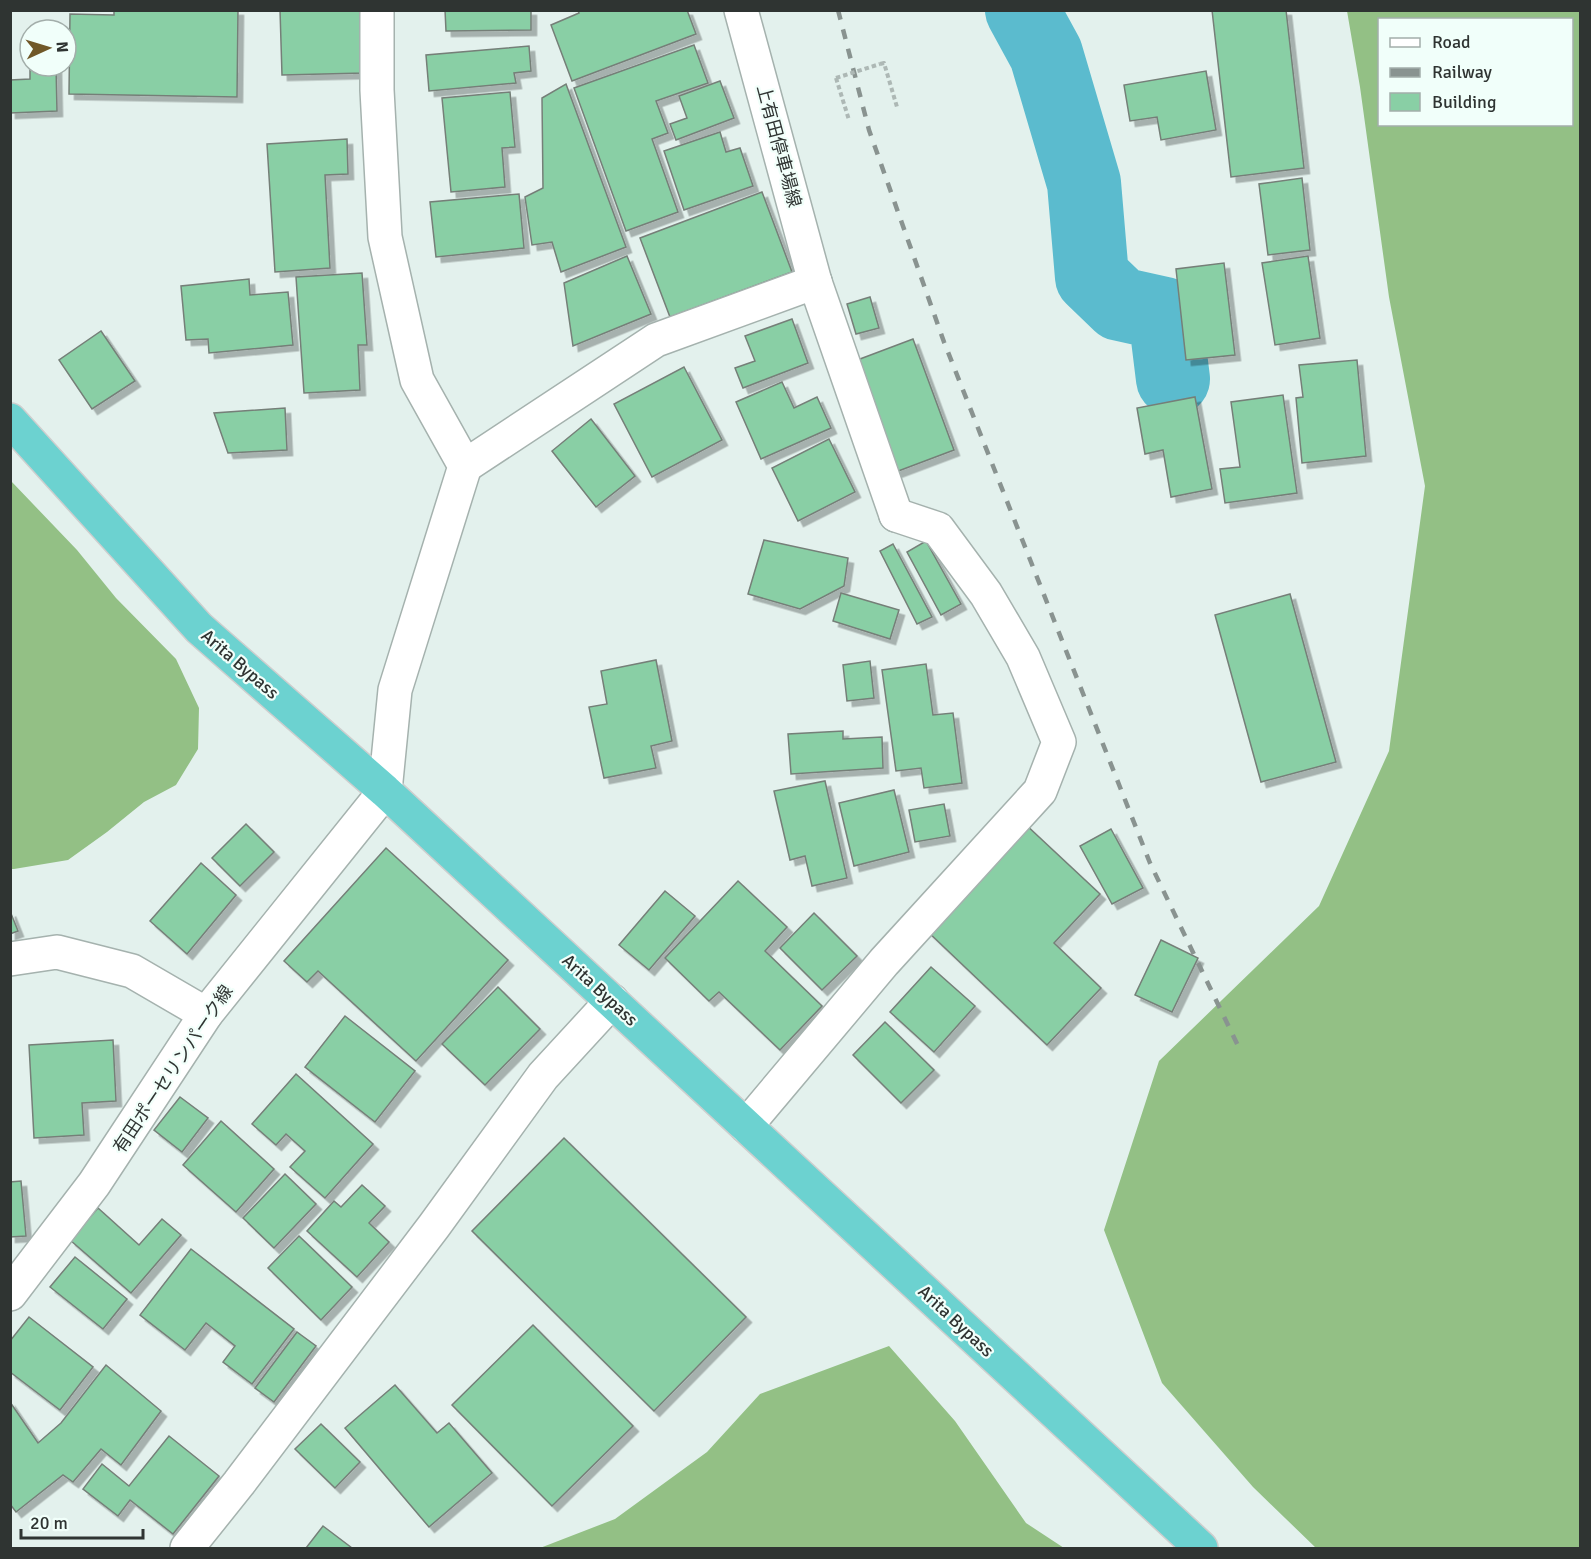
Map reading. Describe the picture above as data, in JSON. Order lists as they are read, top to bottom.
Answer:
{
  "streets": {
    "highway": ["Arita Bypass"],
    "street": ["上有田停車場線", "有田ポーセリンパーク線"]
  },
  "crossings": [
    ["上有田停車場線", "Arita Bypass"],
    ["Arita Bypass", "有田ポーセリンパーク線"]
  ],
  "legend": ["Road", "Railway", "Building"],
  "scale_bar": "20 m",
  "north": "right"
}
